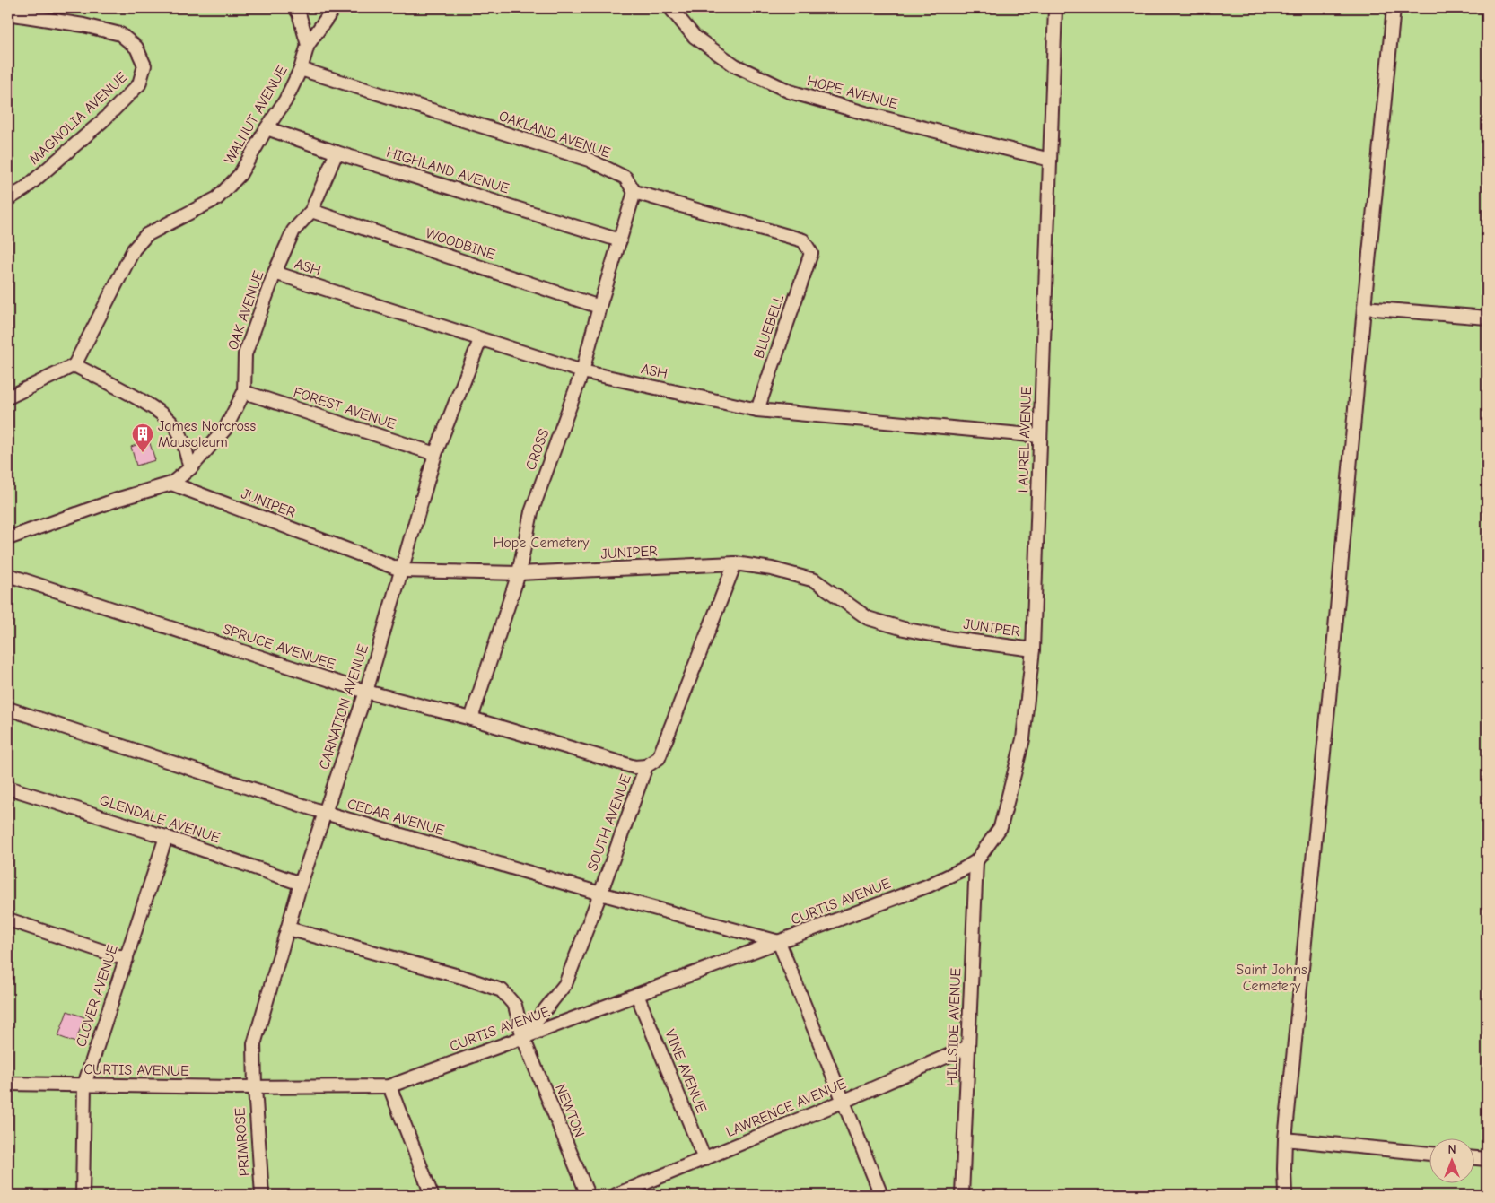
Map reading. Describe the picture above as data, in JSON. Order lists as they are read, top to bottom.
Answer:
{
  "streets": {
    "lane": [
      "HOPE AVENUE",
      "WALNUT AVENUE",
      "MAGNOLIA AVENUE",
      "OAKLAND AVENUE",
      "HIGHLAND AVENUE",
      "WOODBINE",
      "ASH",
      "OAK AVENUE",
      "BLUEBELL",
      "FOREST AVENUE",
      "LAUREL AVENUE",
      "CROSS",
      "JUNIPER",
      "SPRUCE AVENUEE",
      "CARNATION AVENUE",
      "CEDAR AVENUE",
      "GLENDALE AVENUE",
      "SOUTH AVENUE",
      "CURTIS AVENUE",
      "CLOVER AVENUE",
      "HILLSIDE AVENUE",
      "VINE AVENUE",
      "LAWRENCE AVENUE",
      "NEWTON",
      "PRIMROSE"
    ]
  },
  "crossings": [
    ["HOPE AVENUE", "LAUREL AVENUE"],
    ["WALNUT AVENUE", "OAKLAND AVENUE"],
    ["WALNUT AVENUE", "HIGHLAND AVENUE"],
    ["OAKLAND AVENUE", "BLUEBELL"],
    ["OAKLAND AVENUE", "CROSS"],
    ["HIGHLAND AVENUE", "OAK AVENUE"],
    ["HIGHLAND AVENUE", "CROSS"],
    ["WOODBINE", "OAK AVENUE"],
    ["WOODBINE", "CROSS"],
    ["ASH", "OAK AVENUE"],
    ["ASH", "BLUEBELL"],
    ["ASH", "LAUREL AVENUE"],
    ["ASH", "CROSS"],
    ["ASH", "CARNATION AVENUE"],
    ["OAK AVENUE", "FOREST AVENUE"],
    ["OAK AVENUE", "JUNIPER"],
    ["BLUEBELL", "CROSS"],
    ["FOREST AVENUE", "CARNATION AVENUE"],
    ["LAUREL AVENUE", "JUNIPER"],
    ["LAUREL AVENUE", "CURTIS AVENUE"],
    ["LAUREL AVENUE", "HILLSIDE AVENUE"],
    ["CROSS", "JUNIPER"],
    ["CROSS", "SPRUCE AVENUEE"],
    ["JUNIPER", "CARNATION AVENUE"],
    ["JUNIPER", "SOUTH AVENUE"],
    ["SPRUCE AVENUEE", "CARNATION AVENUE"],
    ["SPRUCE AVENUEE", "SOUTH AVENUE"],
    ["CARNATION AVENUE", "CEDAR AVENUE"],
    ["CARNATION AVENUE", "GLENDALE AVENUE"],
    ["CARNATION AVENUE", "CURTIS AVENUE"],
    ["CARNATION AVENUE", "NEWTON"],
    ["CARNATION AVENUE", "PRIMROSE"],
    ["CEDAR AVENUE", "SOUTH AVENUE"],
    ["CEDAR AVENUE", "CURTIS AVENUE"],
    ["GLENDALE AVENUE", "CLOVER AVENUE"],
    ["SOUTH AVENUE", "CURTIS AVENUE"],
    ["SOUTH AVENUE", "NEWTON"],
    ["CURTIS AVENUE", "CLOVER AVENUE"],
    ["CURTIS AVENUE", "HILLSIDE AVENUE"],
    ["CURTIS AVENUE", "VINE AVENUE"],
    ["CURTIS AVENUE", "NEWTON"],
    ["CURTIS AVENUE", "PRIMROSE"],
    ["HILLSIDE AVENUE", "LAWRENCE AVENUE"],
    ["VINE AVENUE", "LAWRENCE AVENUE"]
  ],
  "parks": ["Hope Cemetery", "Saint Johns Cemetery"],
  "places": {
    "building": ["James Norcross Mausoleum"]
  },
  "north": "top"
}
